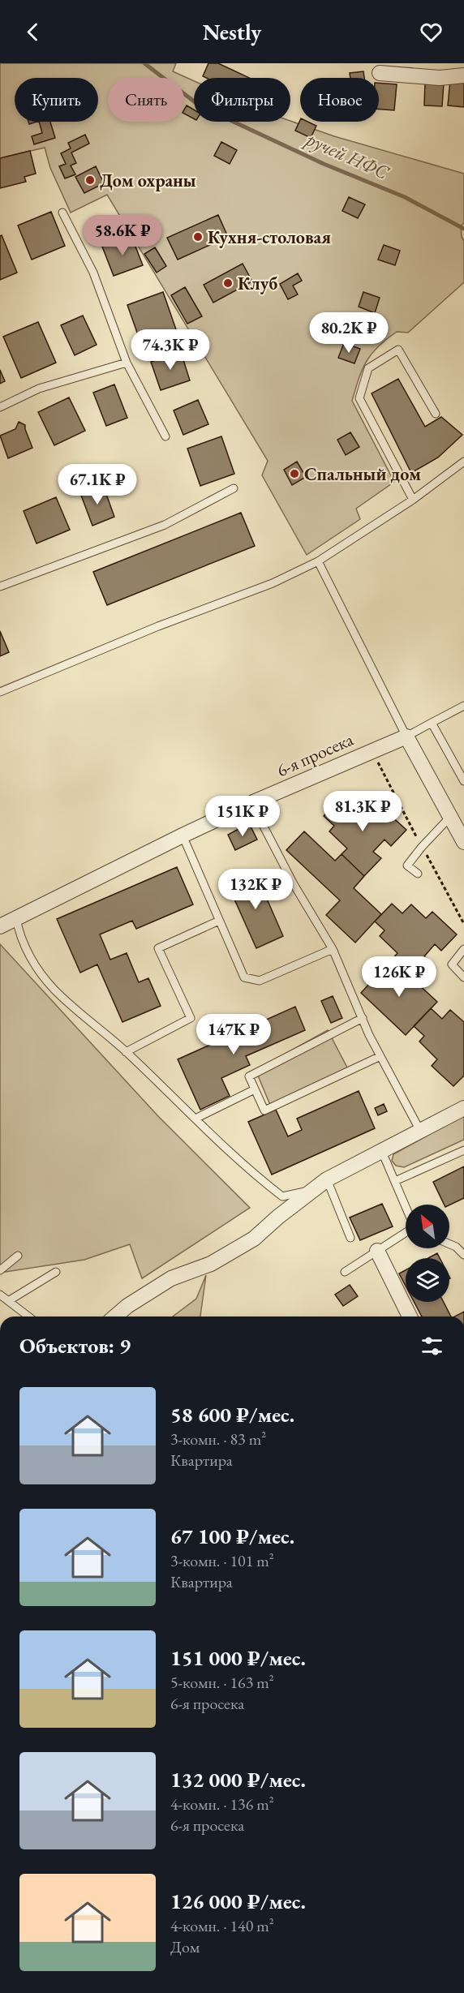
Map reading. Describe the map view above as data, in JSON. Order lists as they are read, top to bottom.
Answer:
{
  "streets": {
    "street": ["6-я просека"]
  },
  "water": ["ручей НФС"],
  "places": [
    "Дом охраны",
    "Кухня-столовая",
    "Клуб",
    "Спальный дом"
  ],
  "north": "top left",
  "page": {
    "header": "Nestly",
    "chip": [
      "Купить",
      "Снять",
      "Фильтры",
      "Новое"
    ],
    "price": [
      "58.6K ₽",
      "80.2K ₽",
      "74.3K ₽",
      "67.1K ₽",
      "81.3K ₽",
      "151K ₽",
      "132K ₽",
      "126K ₽",
      "147K ₽"
    ],
    "heading": "Объектов: 9",
    "list": [
      {
        "name": "58 600 ₽/мес.",
        "note": "3-комн. · 83 m² · Квартира"
      },
      {
        "name": "67 100 ₽/мес.",
        "note": "3-комн. · 101 m² · Квартира"
      },
      {
        "name": "151 000 ₽/мес.",
        "note": "5-комн. · 163 m² · 6-я просека"
      },
      {
        "name": "132 000 ₽/мес.",
        "note": "4-комн. · 136 m² · 6-я просека"
      },
      {
        "name": "126 000 ₽/мес.",
        "note": "4-комн. · 140 m² · Дом"
      }
    ]
  }
}
